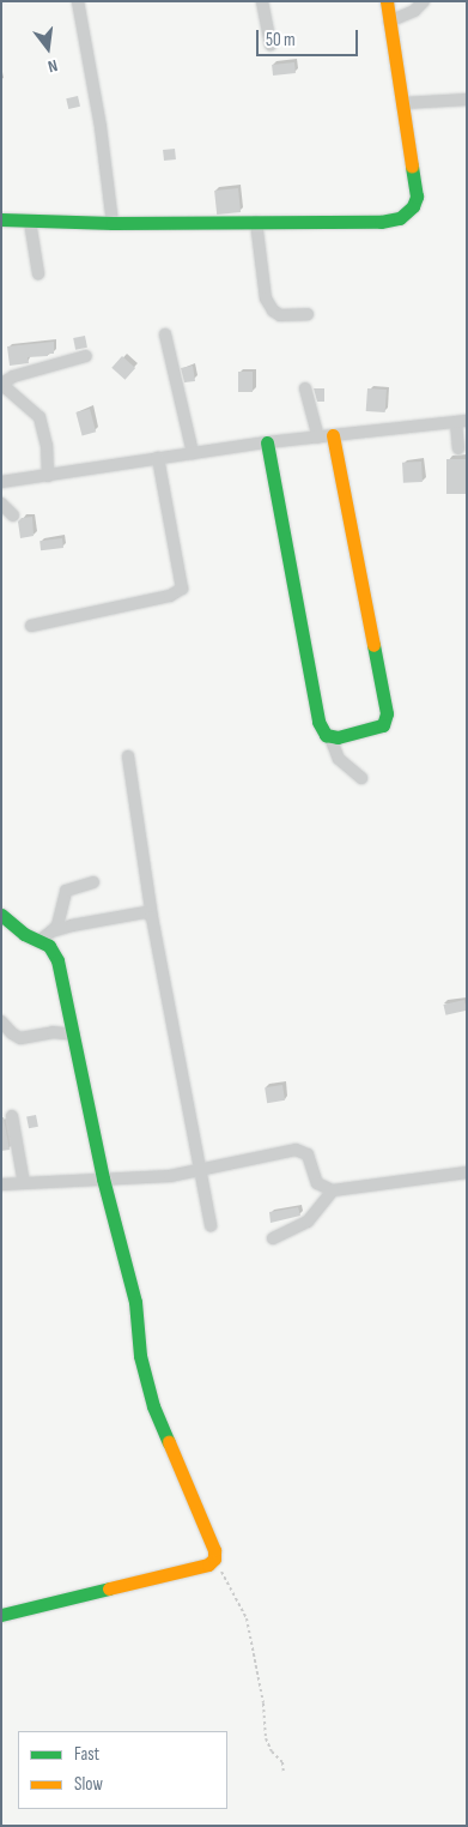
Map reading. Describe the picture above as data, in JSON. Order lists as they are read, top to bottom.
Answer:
{
  "legend": ["Fast", "Slow"],
  "scale_bar": "50 m",
  "north": "bottom"
}
